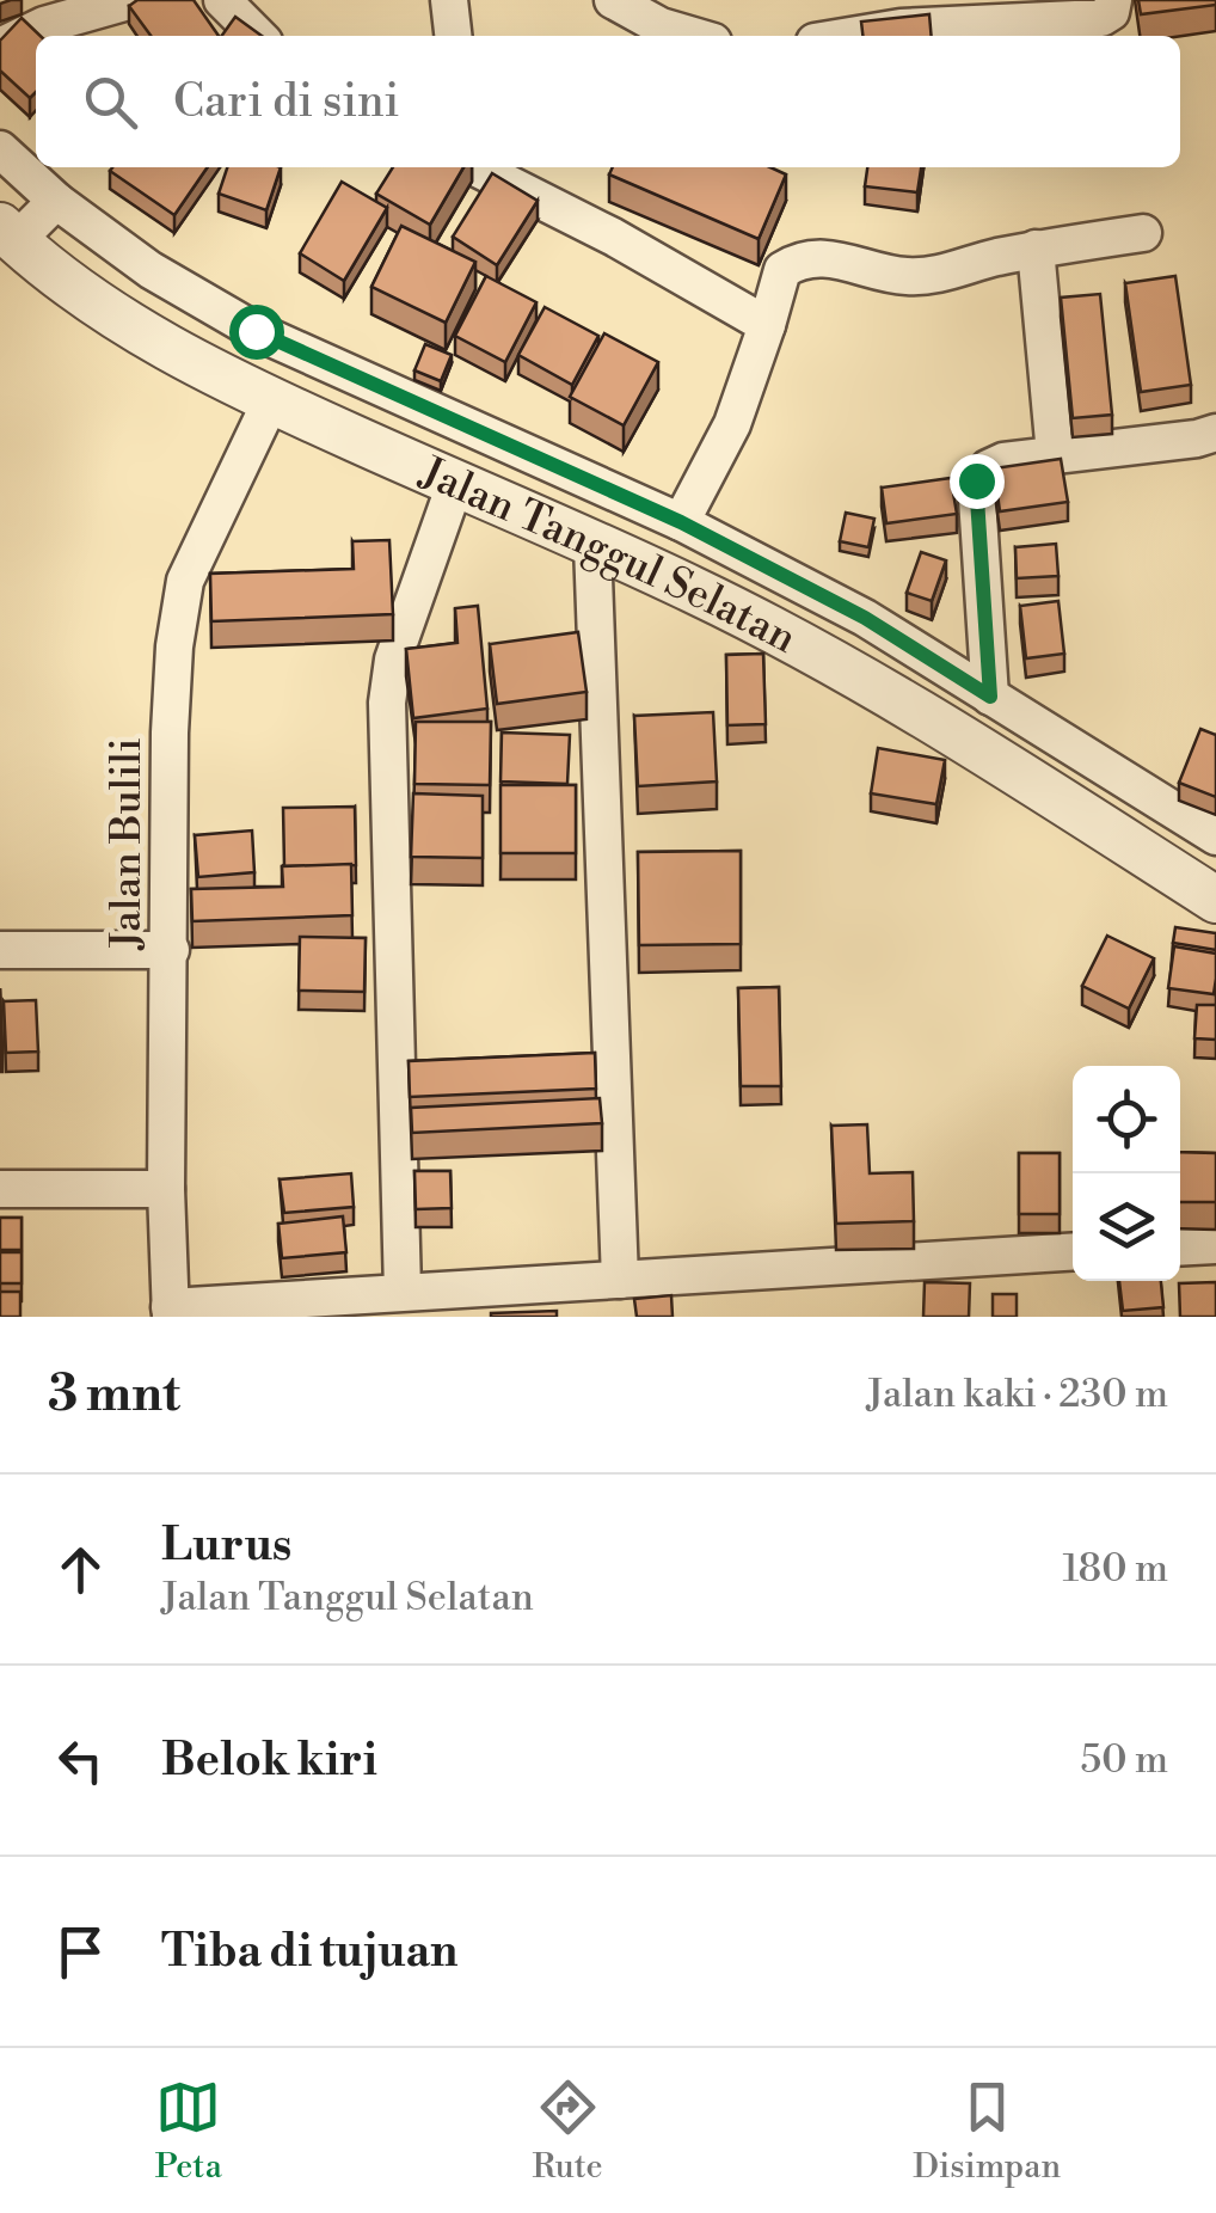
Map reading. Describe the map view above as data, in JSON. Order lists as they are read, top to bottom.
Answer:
{
  "streets": {
    "street": ["Jalan Tanggul Selatan", "Jalan Bulili"]
  },
  "crossings": [
    ["Jalan Tanggul Selatan", "Jalan Bulili"]
  ],
  "page": {
    "search": "Cari di sini",
    "heading": ["3 mnt", "Jalan kaki · 230 m"],
    "list": [
      ["Lurus", "Jalan Tanggul Selatan", "180 m"],
      ["Belok kiri", "50 m"],
      "Tiba di tujuan"
    ],
    "nav": ["Peta", "Rute", "Disimpan"]
  }
}
